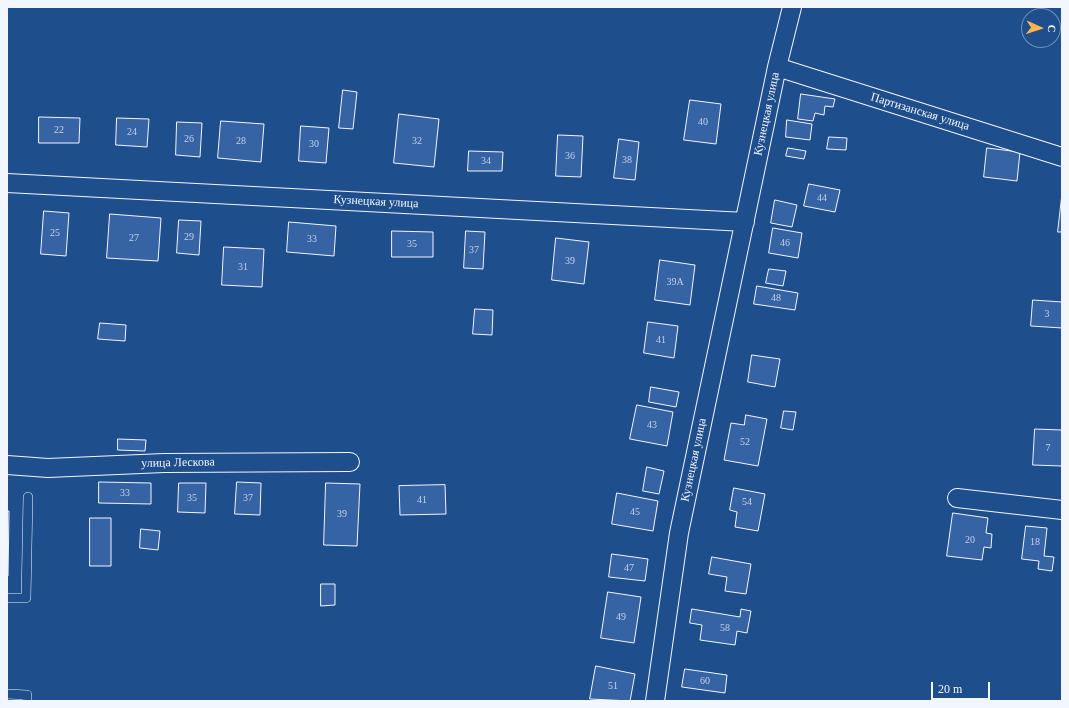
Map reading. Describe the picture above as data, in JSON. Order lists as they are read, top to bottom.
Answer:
{
  "streets": {
    "street": ["Партизанская улица", "Кузнецкая улица", "улица Лескова"]
  },
  "crossings": [
    ["Партизанская улица", "Кузнецкая улица"]
  ],
  "house_numbers": [
    "40",
    "22",
    "24",
    "26",
    "28",
    "32",
    "30",
    "36",
    "38",
    "34",
    "44",
    "25",
    "29",
    "27",
    "33",
    "46",
    "35",
    "37",
    "39",
    "31",
    "39А",
    "48",
    "3",
    "41",
    "43",
    "52",
    "7",
    "33",
    "35",
    "37",
    "41",
    "54",
    "45",
    "39",
    "20",
    "18",
    "47",
    "49",
    "58",
    "60",
    "51"
  ],
  "scale_bar": "20 m",
  "north": "right"
}
